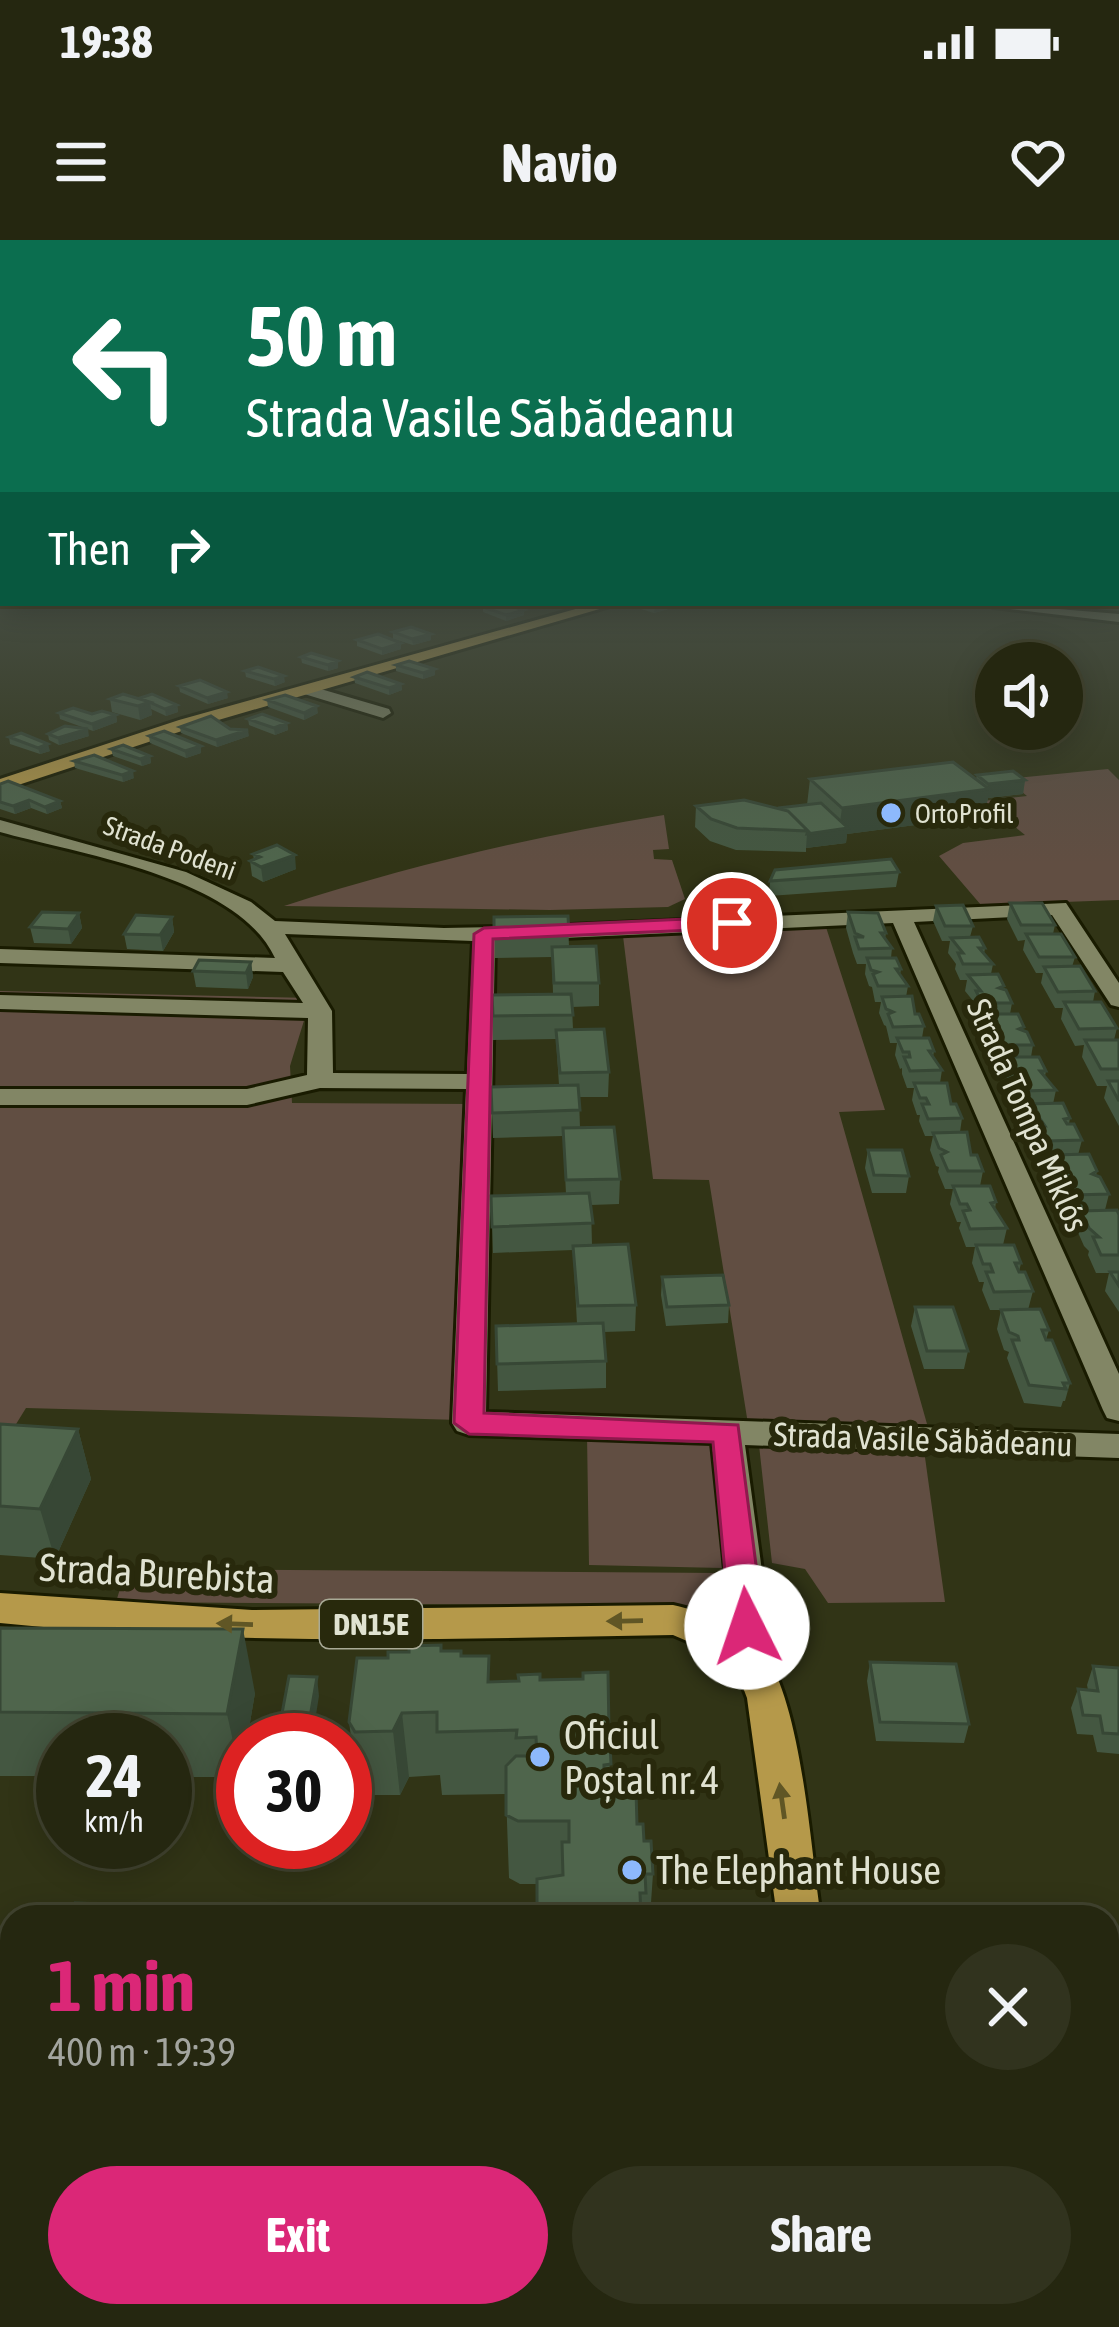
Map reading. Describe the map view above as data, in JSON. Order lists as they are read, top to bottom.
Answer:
{
  "streets": {
    "main road": ["Strada Burebista", "DN15E"],
    "street": ["Strada Podeni", "Strada Tompa Miklós", "Strada Vasile Săbădeanu"]
  },
  "crossings": [
    ["Strada Vasile Săbădeanu", "Strada Burebista"]
  ],
  "one_way": ["Strada Burebista"],
  "places": ["OrtoProfil", "Oficiul Poștal nr. 4", "The Elephant House"],
  "page": {
    "status": "19:38",
    "header": "Navio",
    "turn": ["50 m", "Strada Vasile Săbădeanu"],
    "then": "Then",
    "speed": "24 km/h",
    "limit": "30",
    "heading": ["1 min", "400 m · 19:39"],
    "buttons": ["Exit", "Share"]
  }
}
